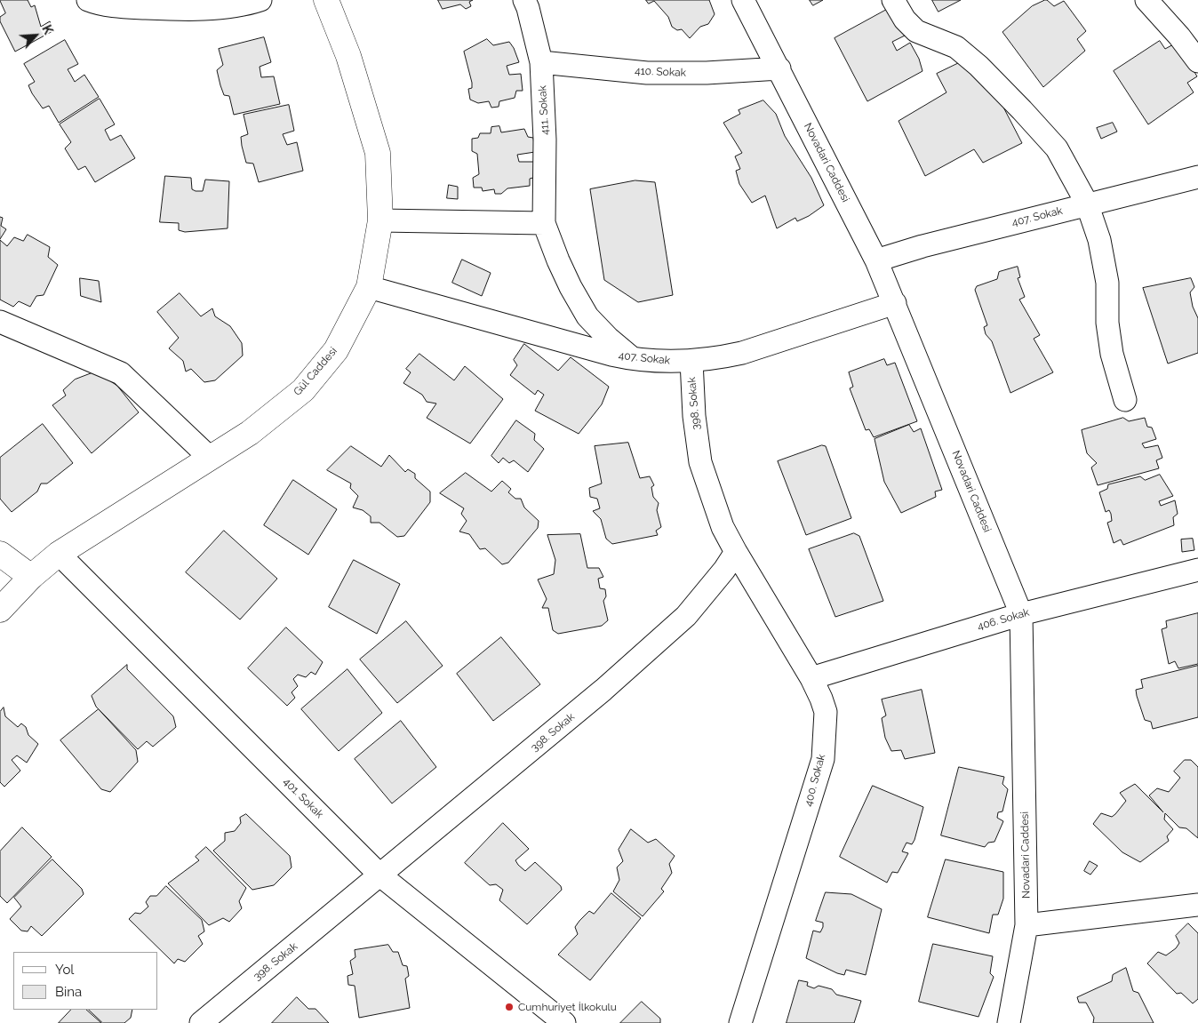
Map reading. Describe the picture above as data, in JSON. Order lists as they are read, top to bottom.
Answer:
{
  "streets": {
    "main road": ["Gül Caddesi"],
    "street": [
      "410. Sokak",
      "411. Sokak",
      "Novadari Caddesi",
      "407. Sokak",
      "398. Sokak",
      "406. Sokak",
      "400. Sokak",
      "401. Sokak"
    ]
  },
  "crossings": [
    ["410. Sokak", "411. Sokak"],
    ["410. Sokak", "Novadari Caddesi"],
    ["411. Sokak", "407. Sokak"],
    ["Novadari Caddesi", "407. Sokak"],
    ["Novadari Caddesi", "406. Sokak"],
    ["407. Sokak", "Gül Caddesi"],
    ["407. Sokak", "398. Sokak"],
    ["Gül Caddesi", "401. Sokak"],
    ["398. Sokak", "400. Sokak"],
    ["398. Sokak", "401. Sokak"],
    ["406. Sokak", "400. Sokak"]
  ],
  "places": ["Cumhuriyet İlkokulu"],
  "legend": ["Yol", "Bina"],
  "north": "top right"
}
